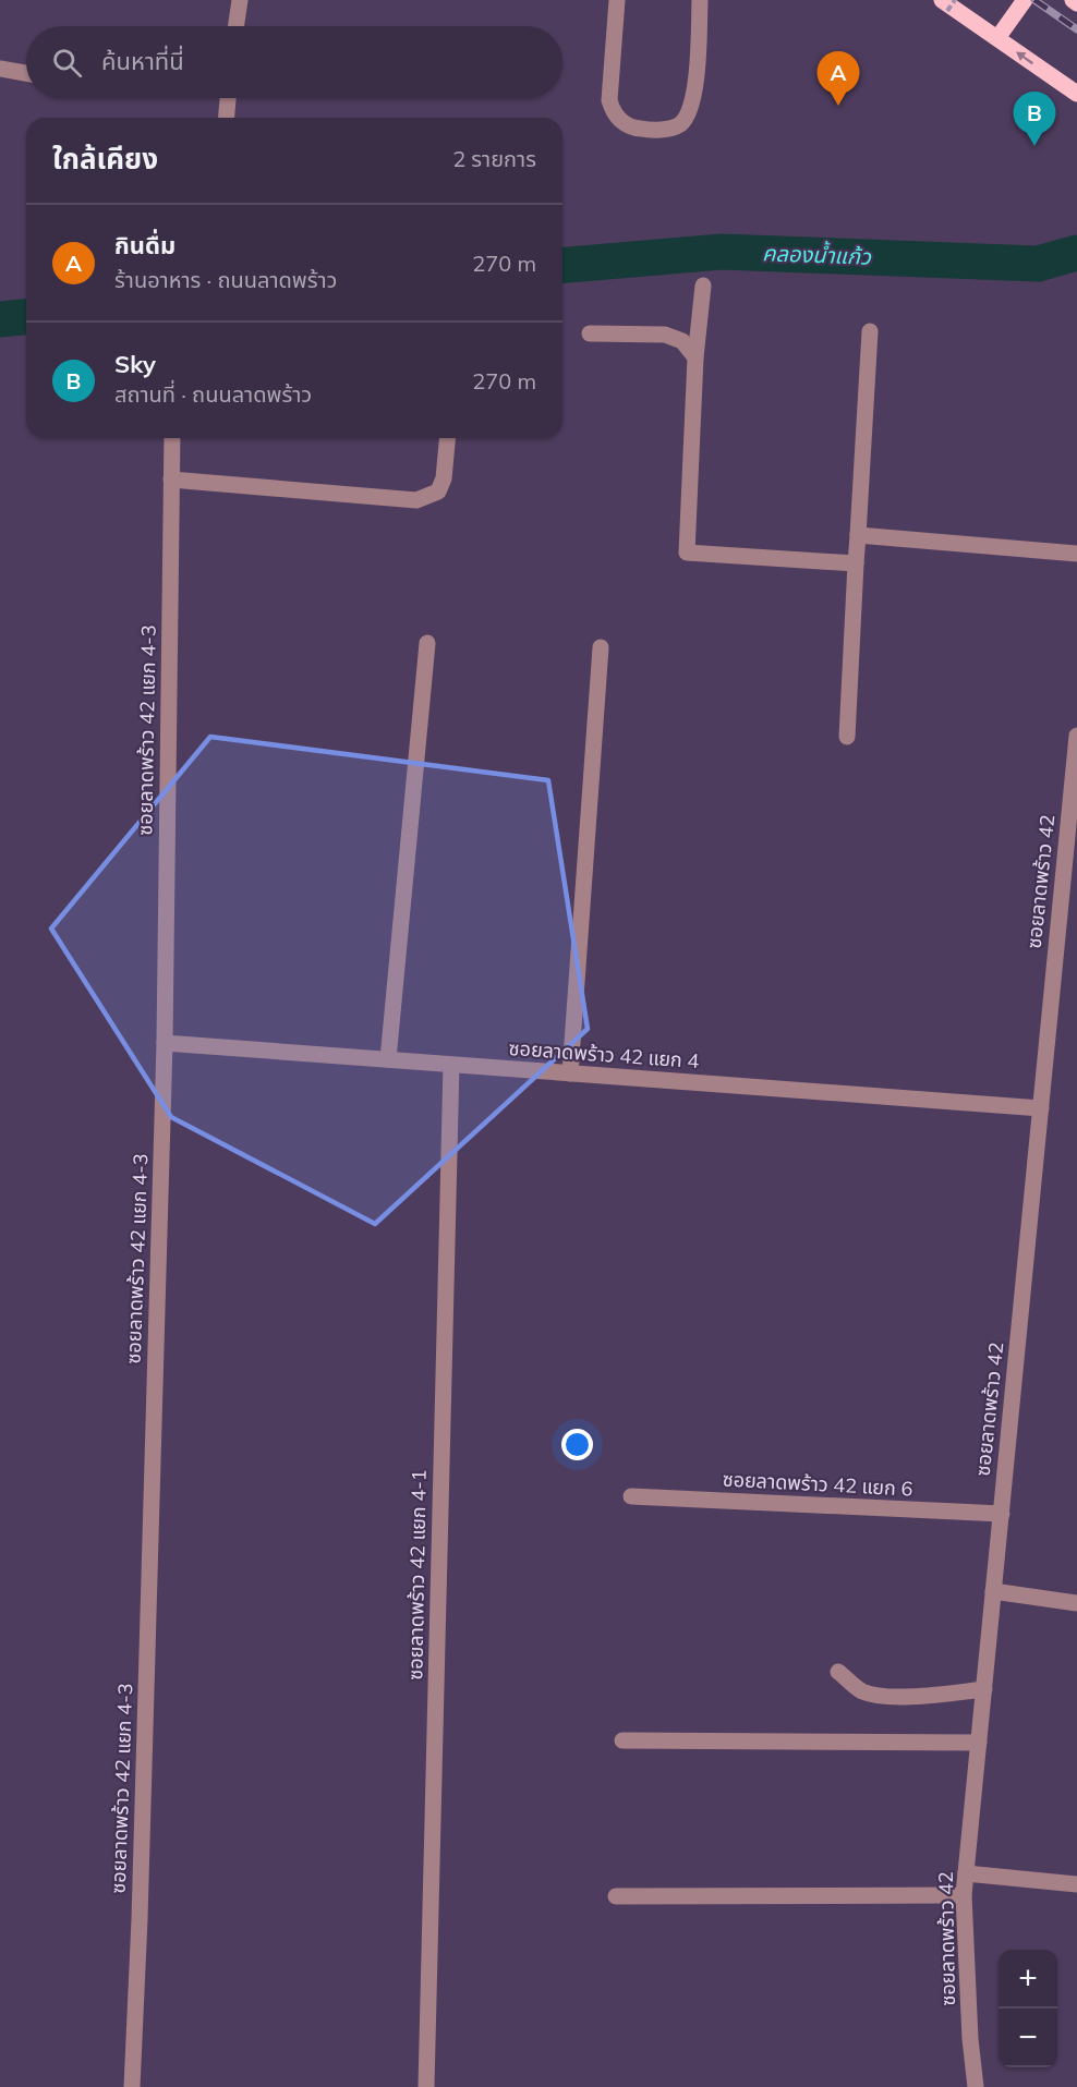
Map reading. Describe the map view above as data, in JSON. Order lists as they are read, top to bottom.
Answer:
{
  "streets": {
    "street": [
      "ซอยลาดพร้าว 42 แยก 4-3",
      "ซอยลาดพร้าว 42",
      "ซอยลาดพร้าว 42 แยก 4",
      "ซอยลาดพร้าว 42 แยก 6",
      "ซอยลาดพร้าว 42 แยก 4-1"
    ]
  },
  "crossings": [
    ["ซอยลาดพร้าว 42 แยก 4-3", "ซอยลาดพร้าว 42 แยก 4"],
    ["ซอยลาดพร้าว 42", "ซอยลาดพร้าว 42 แยก 4"],
    ["ซอยลาดพร้าว 42", "ซอยลาดพร้าว 42 แยก 6"],
    ["ซอยลาดพร้าว 42 แยก 4", "ซอยลาดพร้าว 42 แยก 4-1"]
  ],
  "water": ["คลองน้ำแก้ว"],
  "page": {
    "search": "ค้นหาที่นี่",
    "pins": ["A", "B"],
    "heading": ["ใกล้เคียง", "2 รายการ"],
    "list": [
      {
        "mark": "A",
        "name": "กินดื่ม",
        "note": "ร้านอาหาร · ถนนลาดพร้าว",
        "value": "270 m"
      },
      {
        "mark": "B",
        "name": "Sky",
        "note": "สถานที่ · ถนนลาดพร้าว",
        "value": "270 m"
      }
    ],
    "map_buttons": ["+", "−"]
  }
}
